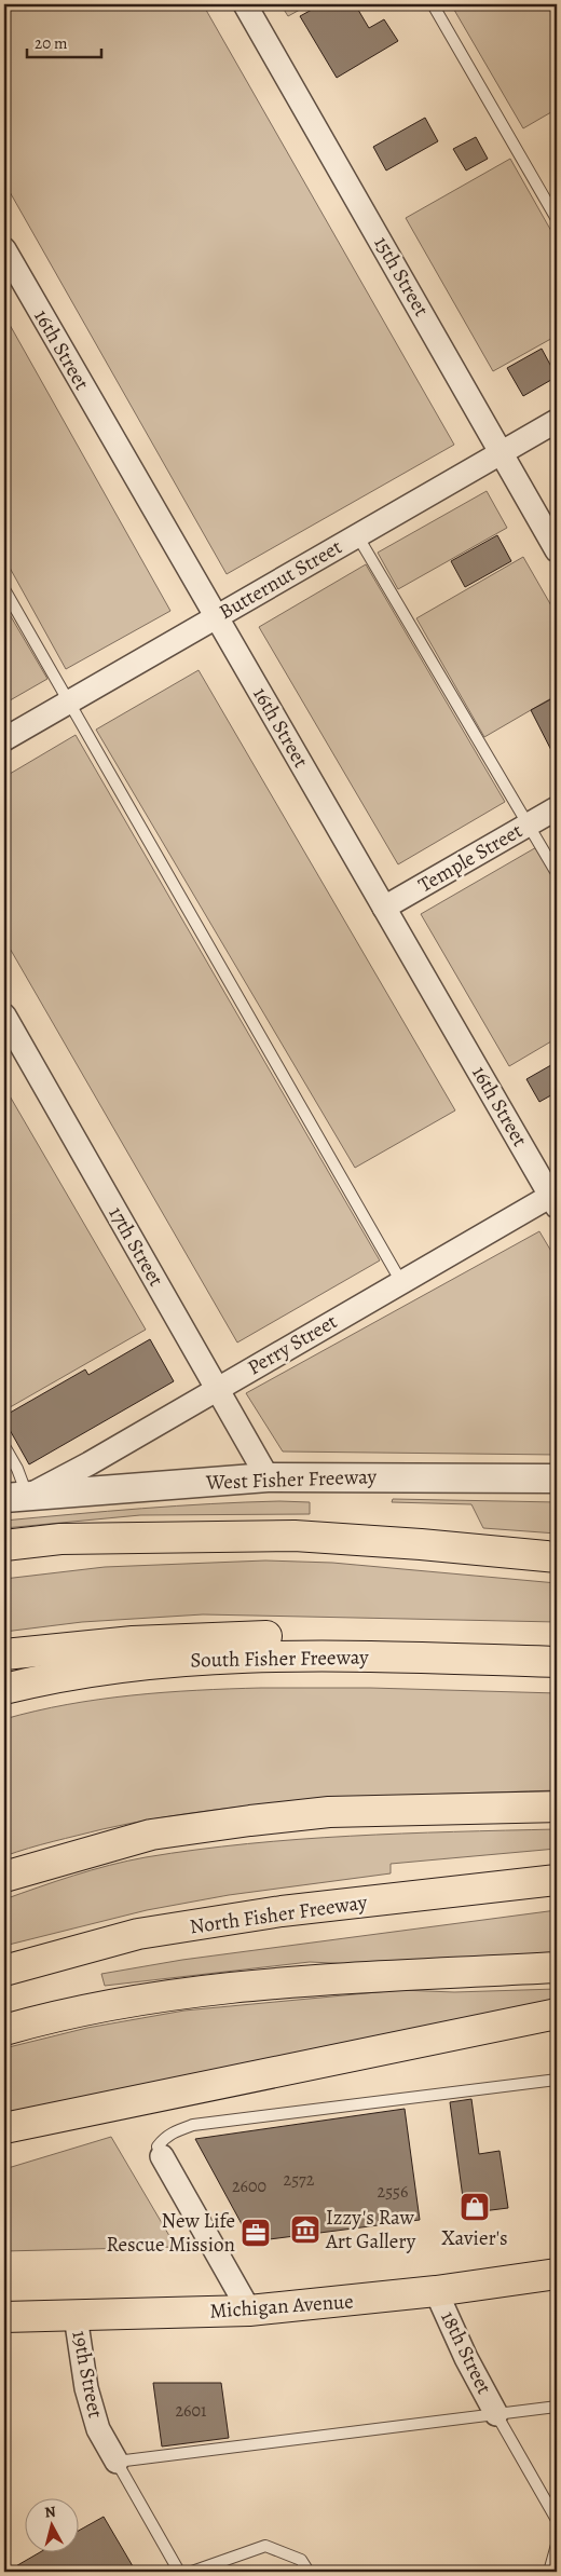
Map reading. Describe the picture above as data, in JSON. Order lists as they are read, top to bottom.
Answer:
{
  "streets": {
    "main road": ["South Fisher Freeway", "North Fisher Freeway", "Michigan Avenue"],
    "street": [
      "15th Street",
      "16th Street",
      "Butternut Street",
      "Temple Street",
      "17th Street",
      "Perry Street",
      "West Fisher Freeway",
      "18th Street",
      "19th Street"
    ]
  },
  "crossings": [
    ["15th Street", "Butternut Street"],
    ["16th Street", "Butternut Street"],
    ["16th Street", "Temple Street"],
    ["16th Street", "Perry Street"],
    ["17th Street", "Perry Street"],
    ["17th Street", "West Fisher Freeway"],
    ["Perry Street", "West Fisher Freeway"],
    ["Michigan Avenue", "18th Street"],
    ["Michigan Avenue", "19th Street"]
  ],
  "places": {
    "shop": ["Xavier's"],
    "museum": ["Izzy's Raw Art Gallery"],
    "office": ["New Life Rescue Mission"]
  },
  "house_numbers": [
    "2572",
    "2600",
    "2556",
    "2601"
  ],
  "scale_bar": "20 m",
  "north": "top"
}
